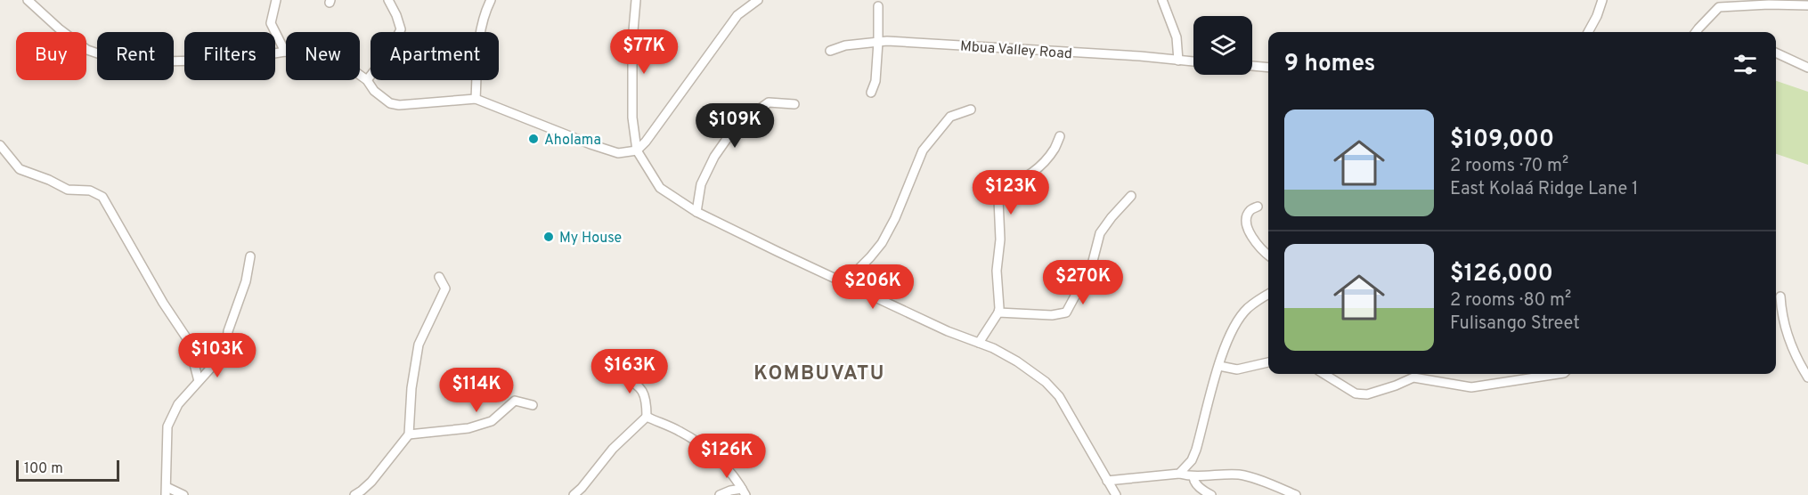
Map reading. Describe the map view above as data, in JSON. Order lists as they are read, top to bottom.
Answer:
{
  "streets": {
    "street": ["Mbua Valley Road"]
  },
  "districts": ["KOMBUVATU"],
  "places": ["Aholama", "My House"],
  "scale_bar": "100 m",
  "page": {
    "price": [
      "$77K",
      "$109K",
      "$123K",
      "$270K",
      "$206K",
      "$103K",
      "$163K",
      "$114K",
      "$126K"
    ],
    "chip": [
      "Buy",
      "Rent",
      "Filters",
      "New",
      "Apartment"
    ],
    "heading": "9 homes",
    "list": [
      {
        "name": "$109,000",
        "note": "2 rooms · 70 m² · East Kolaá Ridge Lane 1"
      },
      {
        "name": "$126,000",
        "note": "2 rooms · 80 m² · Fulisango Street"
      }
    ],
    "scale": "100 m"
  }
}
